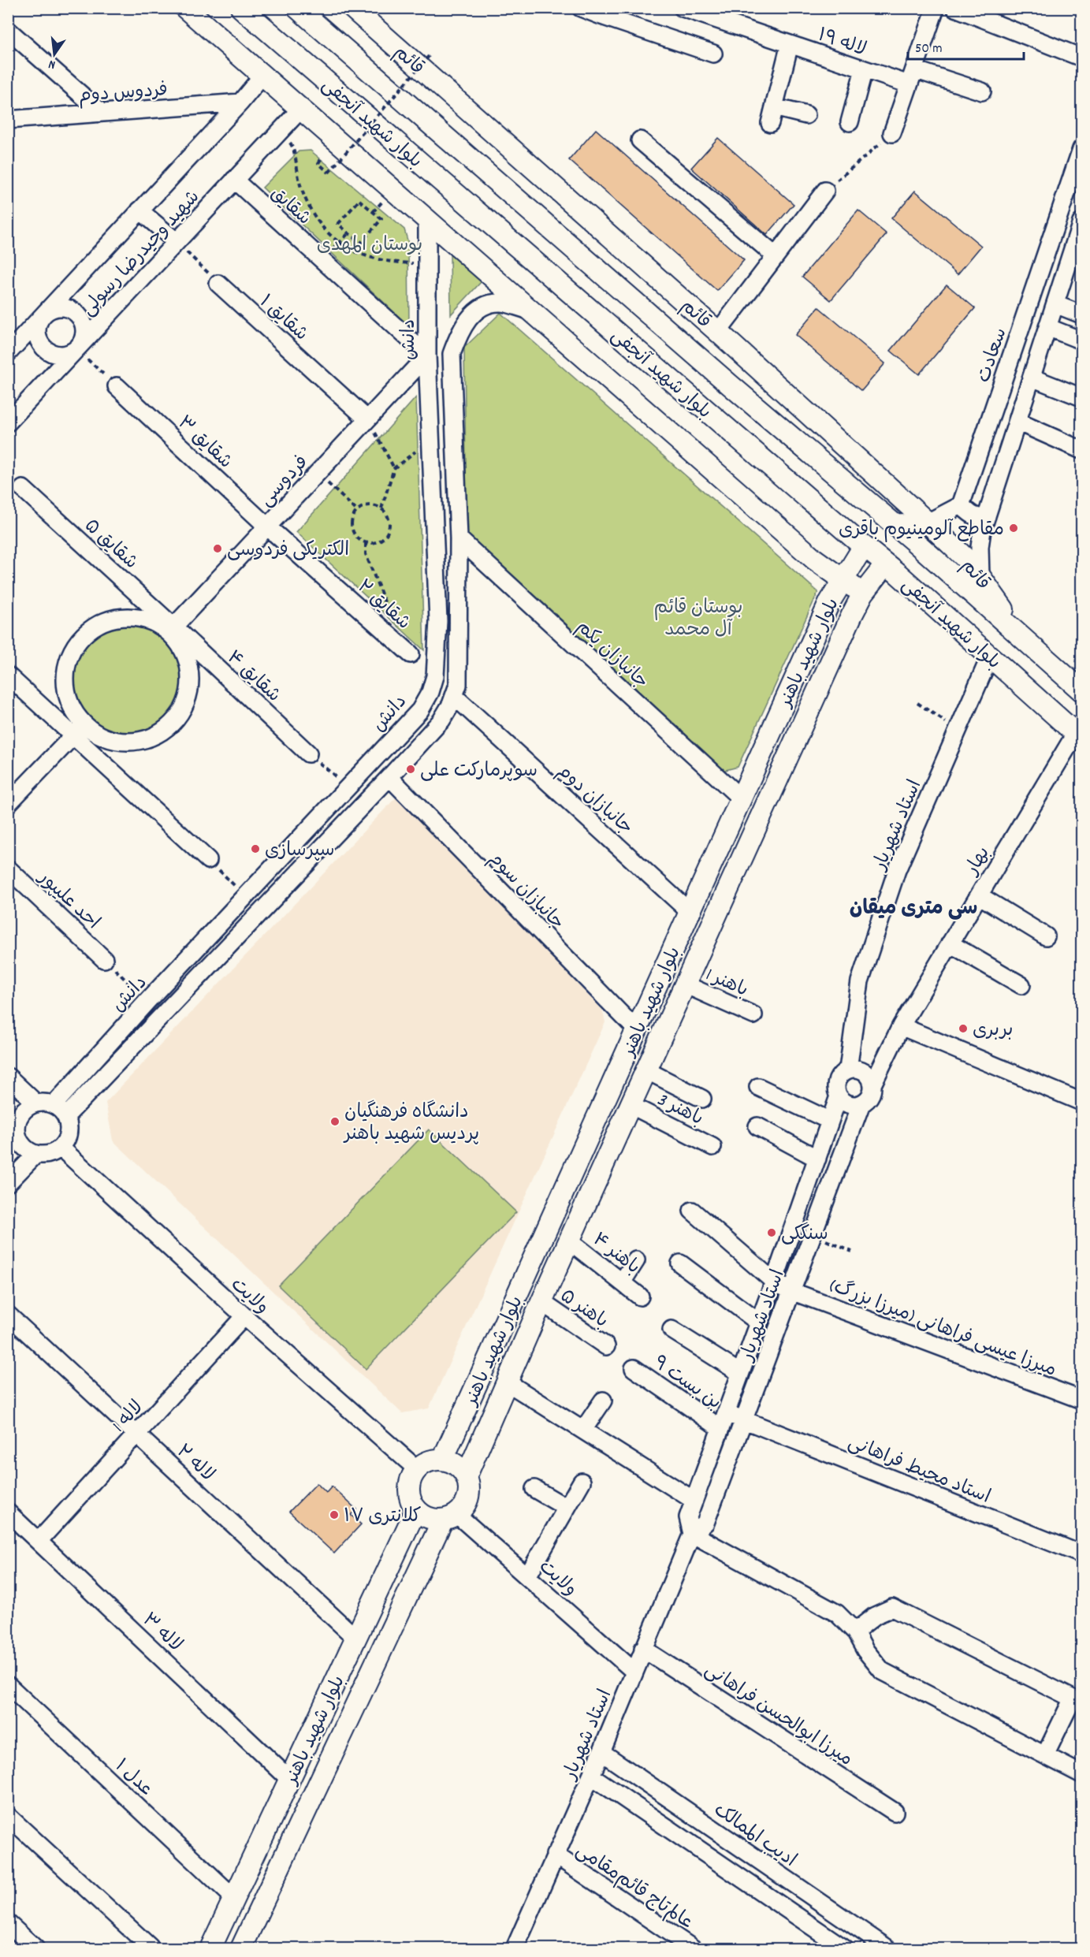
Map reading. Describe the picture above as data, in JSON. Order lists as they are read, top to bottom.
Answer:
{
  "streets": {
    "main road": ["قائم", "بلوار شهید آنجفی", "بلوار شهید باهنر"],
    "street": [
      "لاله ۱۹",
      "فردوس دوم",
      "شقایق",
      "شهید وحیدرضا رسولی",
      "شقایق ۱",
      "دانش",
      "سعادت",
      "شقایق ۳",
      "فردوسی",
      "شقایق ۵",
      "شقایق ۲",
      "جانبازان یکم",
      "شقایق ۴",
      "جانبازان دوم",
      "استاد شهریار",
      "بهار",
      "جانبازان سوم",
      "احد علیپور",
      "باهنر 1",
      "باهنر 3",
      "باهنر ۴",
      "ولایت",
      "باهنر ۵",
      "میرزا عیسی فراهانی (میرزا بزرگ)",
      "بن بست ۹",
      "لاله 1",
      "لاله ۲",
      "استاد محیط فراهانی",
      "لاله ۳",
      "میرزا ابوالحسن فراهانی",
      "عدل ۱",
      "ادیب الممالک",
      "عالم‌تاج قائم‌مقامی"
    ]
  },
  "crossings": [
    ["قائم", "بلوار شهید آنجفی"],
    ["فردوس دوم", "شهید وحیدرضا رسولی"],
    ["بلوار شهید آنجفی", "بلوار شهید باهنر"],
    ["بلوار شهید آنجفی", "استاد شهریار"],
    ["بلوار شهید آنجفی", "بهار"],
    ["شقایق", "شهید وحیدرضا رسولی"],
    ["شقایق", "دانش"],
    ["شقایق", "فردوسی"],
    ["شقایق ۱", "فردوسی"],
    ["دانش", "فردوسی"],
    ["دانش", "جانبازان یکم"],
    ["دانش", "جانبازان دوم"],
    ["دانش", "جانبازان سوم"],
    ["دانش", "ولایت"],
    ["شقایق ۳", "فردوسی"],
    ["شقایق ۳", "شقایق ۲"],
    ["فردوسی", "شقایق ۵"],
    ["فردوسی", "شقایق ۲"],
    ["فردوسی", "شقایق ۴"],
    ["شقایق ۵", "شقایق ۴"],
    ["بلوار شهید باهنر", "جانبازان یکم"],
    ["بلوار شهید باهنر", "جانبازان دوم"],
    ["بلوار شهید باهنر", "جانبازان سوم"],
    ["بلوار شهید باهنر", "باهنر 1"],
    ["بلوار شهید باهنر", "باهنر 3"],
    ["بلوار شهید باهنر", "باهنر ۴"],
    ["بلوار شهید باهنر", "ولایت"],
    ["بلوار شهید باهنر", "باهنر ۵"],
    ["بلوار شهید باهنر", "لاله ۲"],
    ["بلوار شهید باهنر", "لاله ۳"],
    ["بلوار شهید باهنر", "عدل ۱"],
    ["استاد شهریار", "بهار"],
    ["استاد شهریار", "ولایت"],
    ["استاد شهریار", "میرزا عیسی فراهانی (میرزا بزرگ)"],
    ["استاد شهریار", "بن بست ۹"],
    ["استاد شهریار", "استاد محیط فراهانی"],
    ["استاد شهریار", "میرزا ابوالحسن فراهانی"],
    ["استاد شهریار", "ادیب الممالک"],
    ["استاد شهریار", "عالم‌تاج قائم‌مقامی"],
    ["ولایت", "لاله 1"],
    ["بن بست ۹", "استاد محیط فراهانی"],
    ["لاله 1", "لاله ۲"],
    ["لاله 1", "لاله ۳"]
  ],
  "districts": ["سی متری میقان"],
  "parks": ["بوستان المهدی", "بوستان قائم آل محمد"],
  "places": [
    "مقاطع آلومینیوم باقری",
    "الکتریکی فردوسی",
    "سوپرمارکت علی",
    "سپرسازی",
    "بربری",
    "دانشگاه فرهنگیان پردیس شهید باهنر",
    "سنگکی",
    "کلانتری ۱۷"
  ],
  "scale_bar": "50 m",
  "north": "bottom"
}
